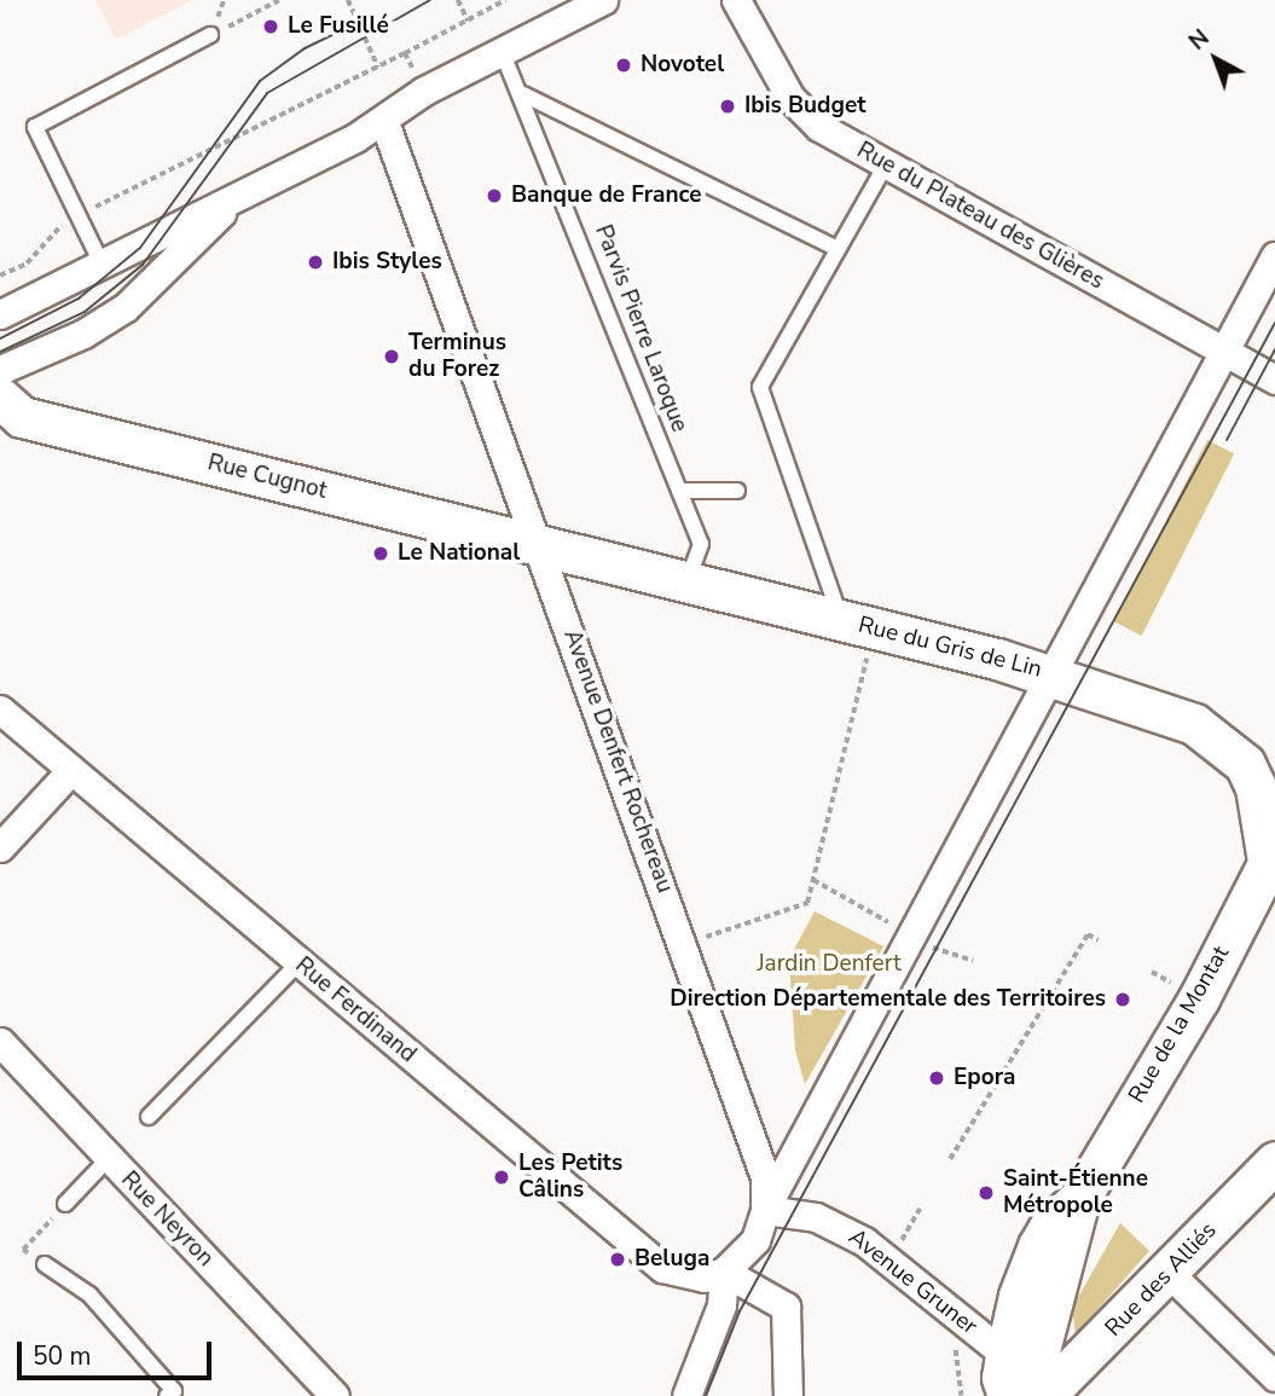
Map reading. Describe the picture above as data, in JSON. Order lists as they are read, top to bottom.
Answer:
{
  "streets": {
    "main road": [
      "Rue Cugnot",
      "Rue du Gris de Lin",
      "Rue de la Montat",
      "Rue des Alliés"
    ],
    "street": [
      "Rue du Plateau des Glières",
      "Avenue Denfert Rochereau",
      "Rue Ferdinand",
      "Rue Neyron",
      "Avenue Gruner"
    ],
    "lane": ["Parvis Pierre Laroque"]
  },
  "crossings": [
    ["Parvis Pierre Laroque", "Rue du Gris de Lin"],
    ["Rue Cugnot", "Rue du Gris de Lin"],
    ["Rue Cugnot", "Avenue Denfert Rochereau"],
    ["Rue du Gris de Lin", "Avenue Denfert Rochereau"],
    ["Rue du Gris de Lin", "Rue de la Montat"],
    ["Avenue Denfert Rochereau", "Rue Ferdinand"],
    ["Avenue Denfert Rochereau", "Avenue Gruner"],
    ["Rue de la Montat", "Avenue Gruner"]
  ],
  "parks": ["Jardin Denfert"],
  "places": [
    "Le Fusillé",
    "Novotel",
    "Ibis Budget",
    "Banque de France",
    "Ibis Styles",
    "Terminus du Forez",
    "Le National",
    "Direction Départementale des Territoires",
    "Epora",
    "Les Petits Câlins",
    "Saint-Étienne Métropole",
    "Beluga"
  ],
  "scale_bar": "50 m",
  "north": "top left"
}
